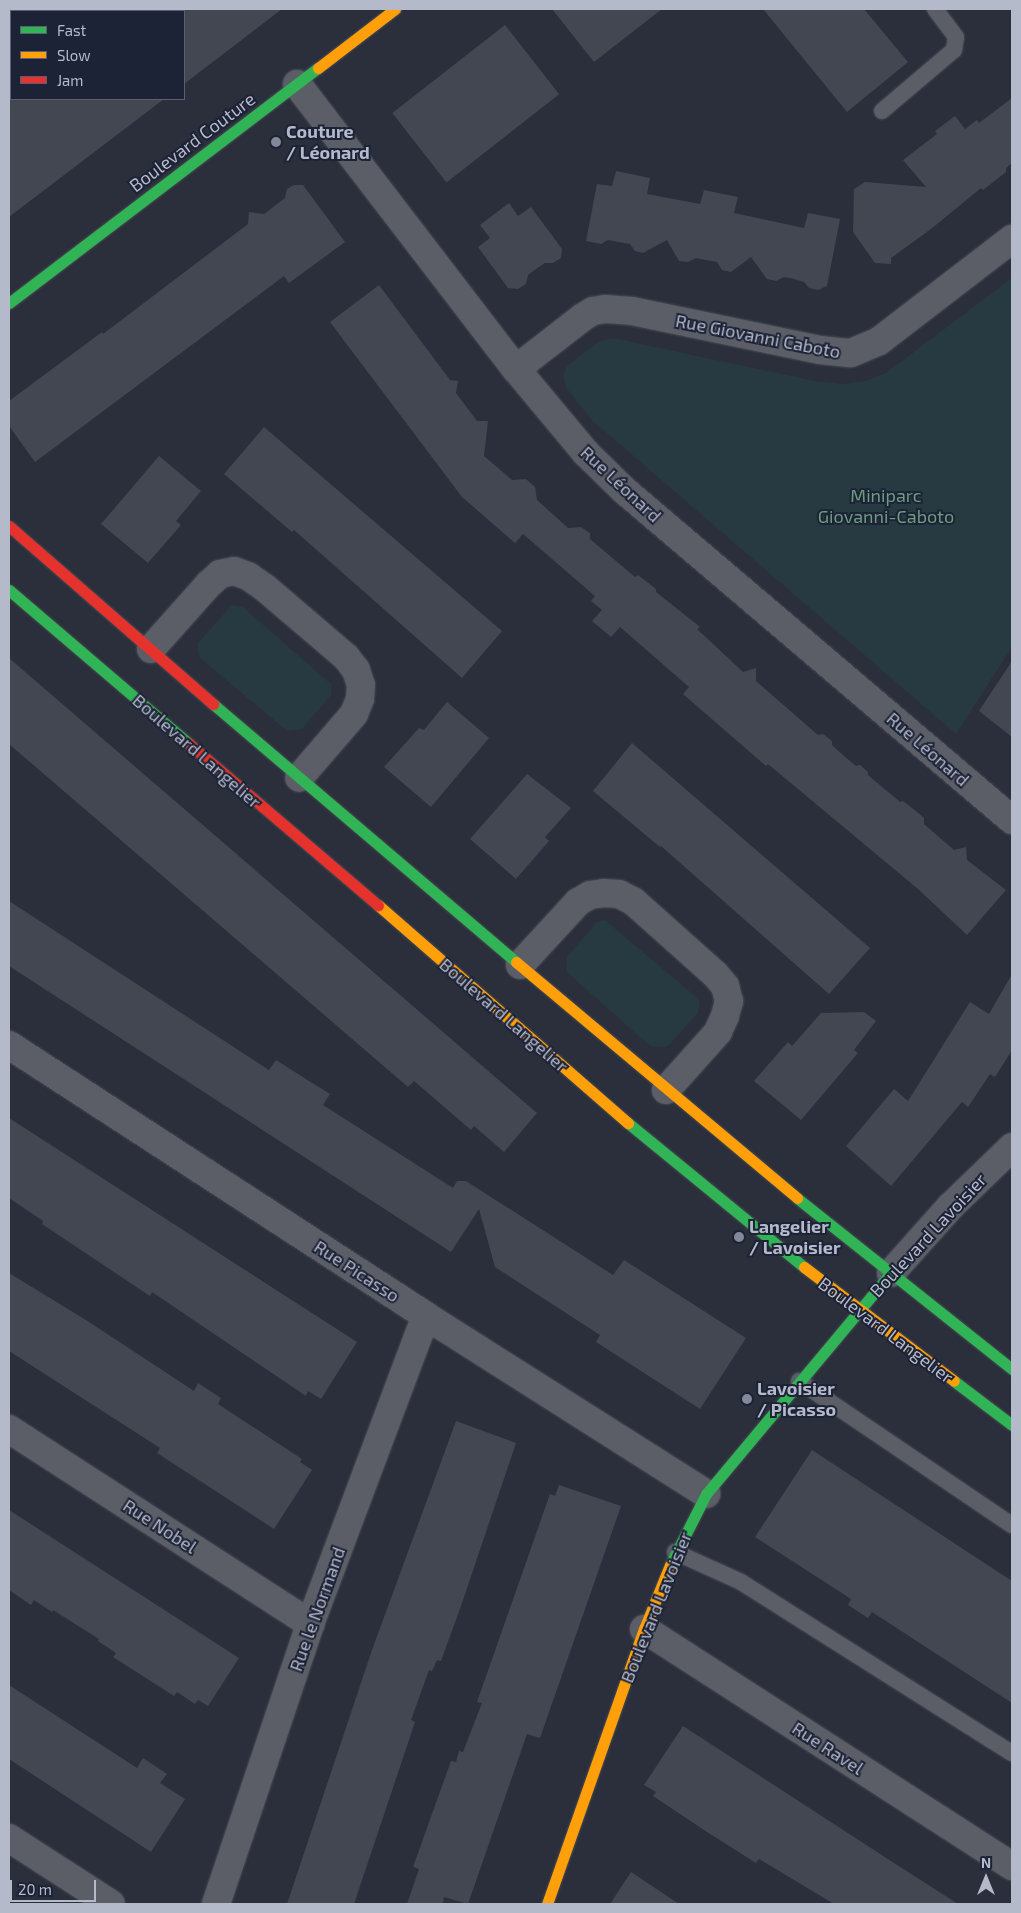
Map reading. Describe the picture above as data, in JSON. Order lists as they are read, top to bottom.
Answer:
{
  "streets": {
    "main road": ["Boulevard Couture", "Boulevard Langelier", "Boulevard Lavoisier"],
    "street": [
      "Rue Giovanni Caboto",
      "Rue Léonard",
      "Rue Picasso",
      "Rue Nobel",
      "Rue le Normand",
      "Rue Ravel"
    ]
  },
  "crossings": [
    ["Boulevard Couture", "Rue Léonard"],
    ["Rue Giovanni Caboto", "Rue Léonard"],
    ["Boulevard Langelier", "Boulevard Lavoisier"],
    ["Boulevard Lavoisier", "Rue Picasso"],
    ["Boulevard Lavoisier", "Rue Ravel"],
    ["Rue Picasso", "Rue le Normand"],
    ["Rue Nobel", "Rue le Normand"]
  ],
  "parks": ["Miniparc Giovanni-Caboto"],
  "places": ["Couture / Léonard", "Langelier / Lavoisier", "Lavoisier / Picasso"],
  "legend": ["Fast", "Slow", "Jam"],
  "scale_bar": "20 m",
  "north": "top"
}
